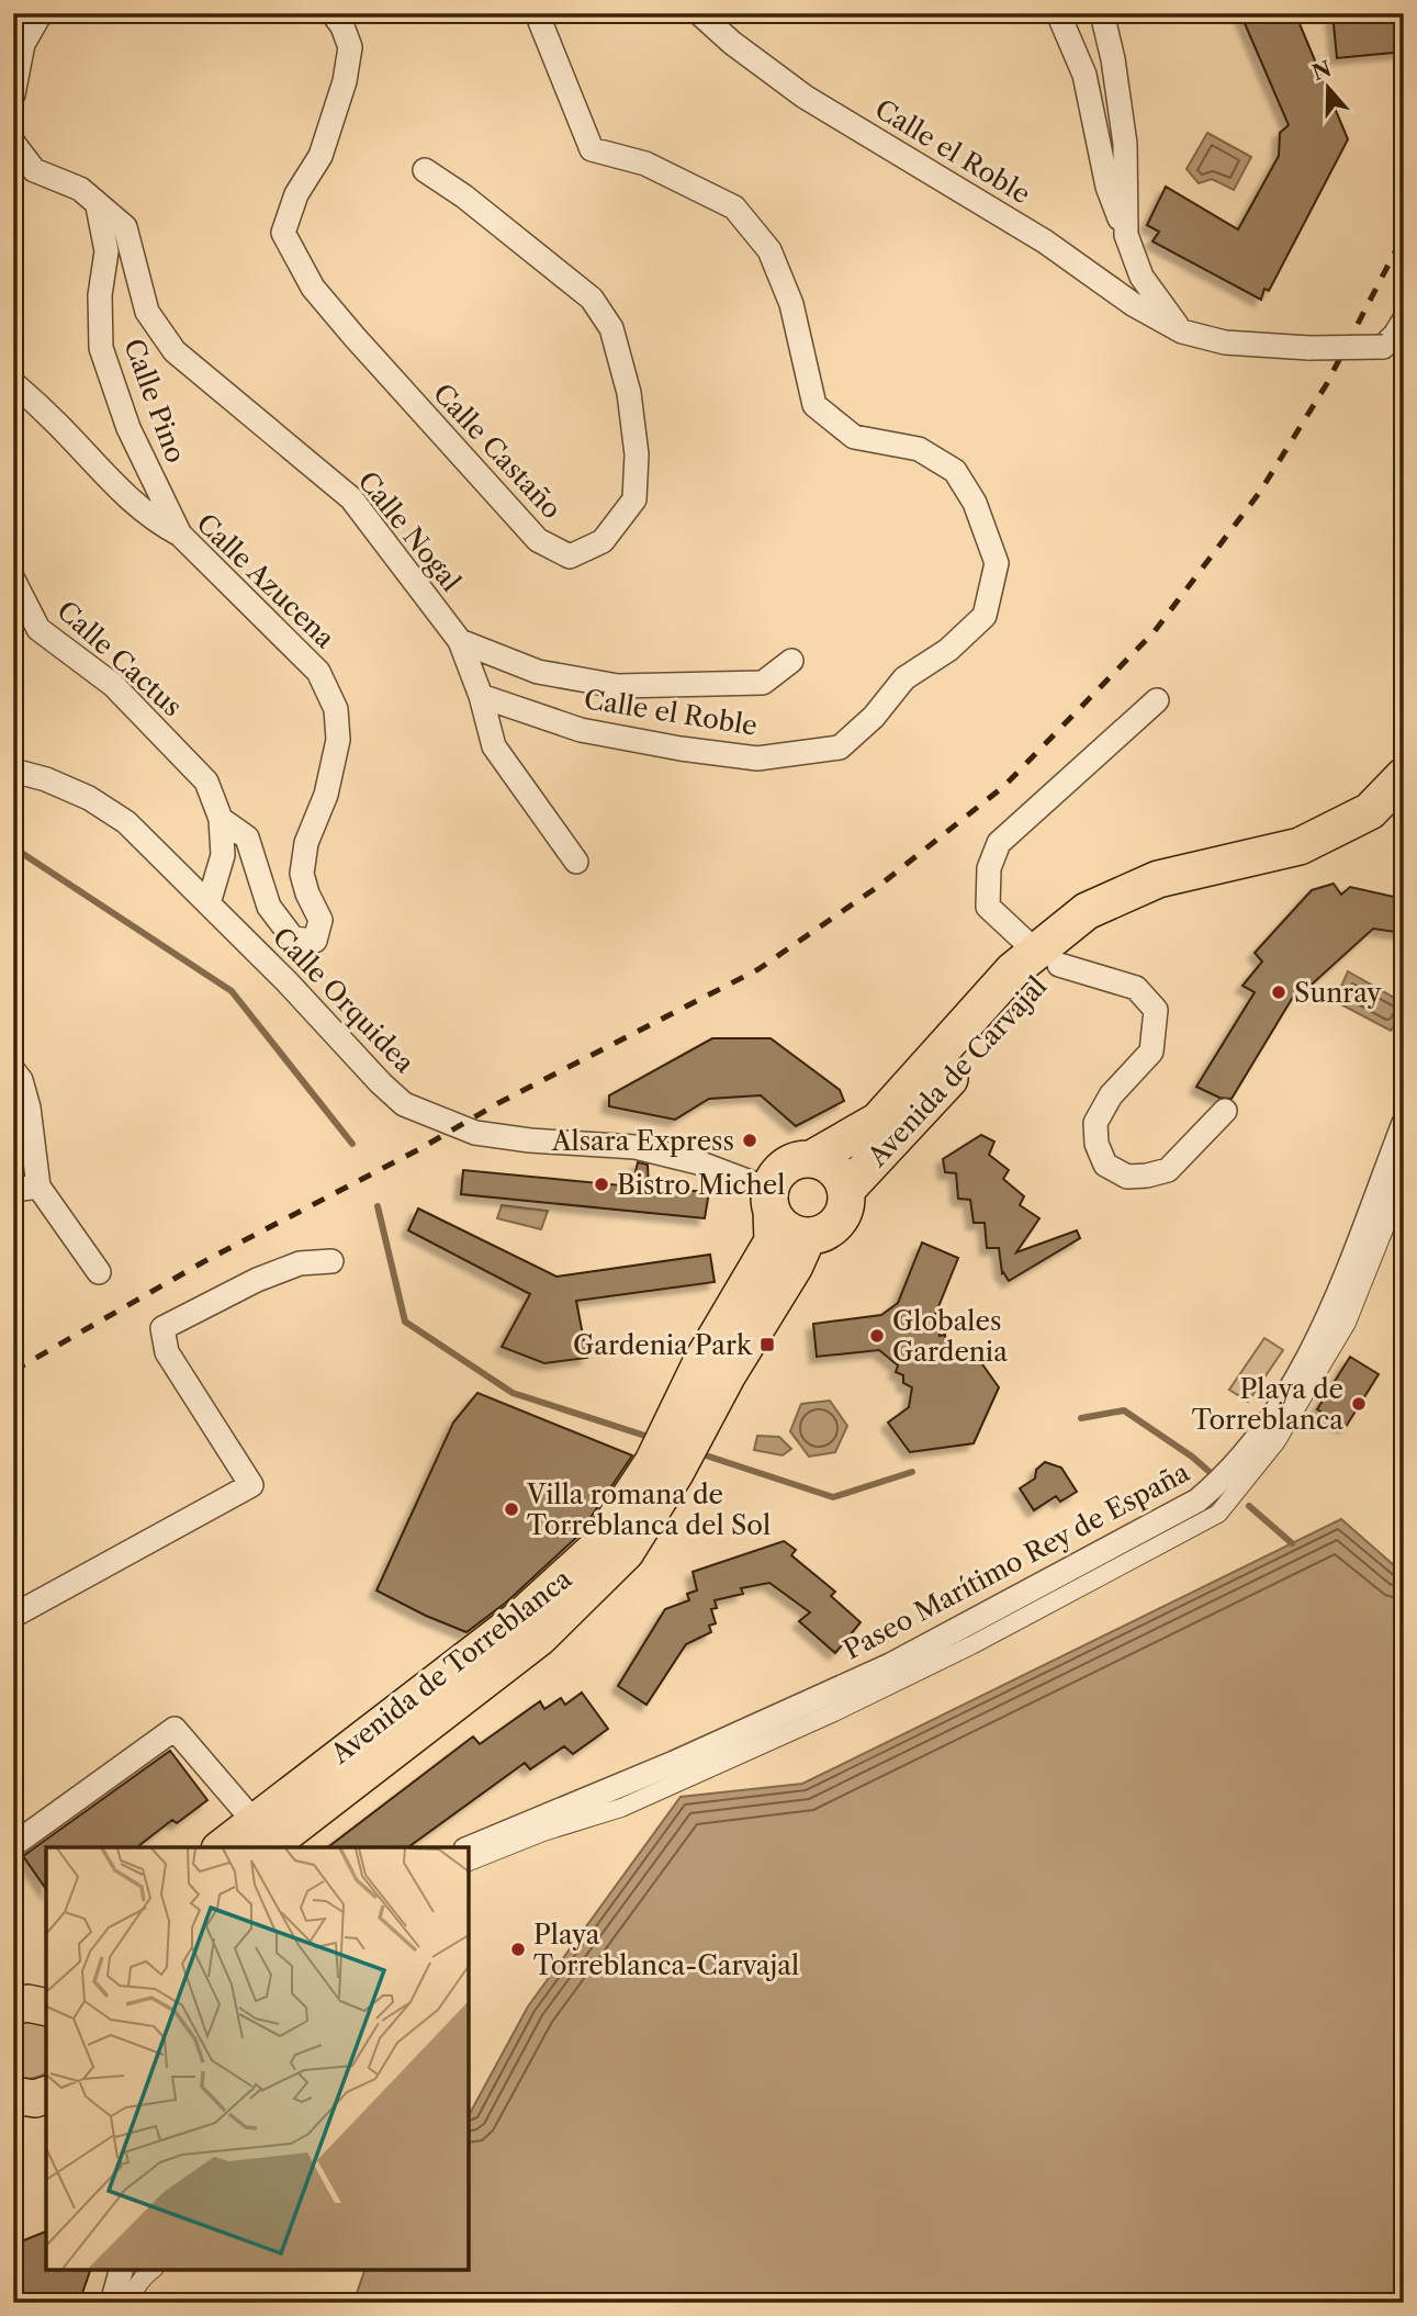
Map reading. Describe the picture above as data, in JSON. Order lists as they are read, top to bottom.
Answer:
{
  "streets": {
    "main road": ["Avenida de Carvajal", "Avenida de Torreblanca"],
    "street": [
      "Calle el Roble",
      "Calle Pino",
      "Calle Castaño",
      "Calle Nogal",
      "Calle Azucena",
      "Calle Cactus",
      "Calle Orquidea",
      "Paseo Marítimo Rey de España"
    ]
  },
  "crossings": [
    ["Calle el Roble", "Calle Nogal"],
    ["Calle Pino", "Calle Nogal"],
    ["Calle Pino", "Calle Azucena"],
    ["Calle Azucena", "Calle Cactus"],
    ["Calle Cactus", "Calle Orquidea"],
    ["Calle Orquidea", "Avenida de Carvajal"],
    ["Calle Orquidea", "Avenida de Torreblanca"],
    ["Avenida de Carvajal", "Avenida de Torreblanca"]
  ],
  "places": {
    "other": [
      "Sunray",
      "Alsara Express",
      "Bistro Michel",
      "Globales Gardenia",
      "Playa de Torreblanca",
      "Villa romana de Torreblanca del Sol",
      "Playa Torreblanca-Carvajal"
    ],
    "transit": ["Gardenia Park"]
  },
  "north": "top"
}
